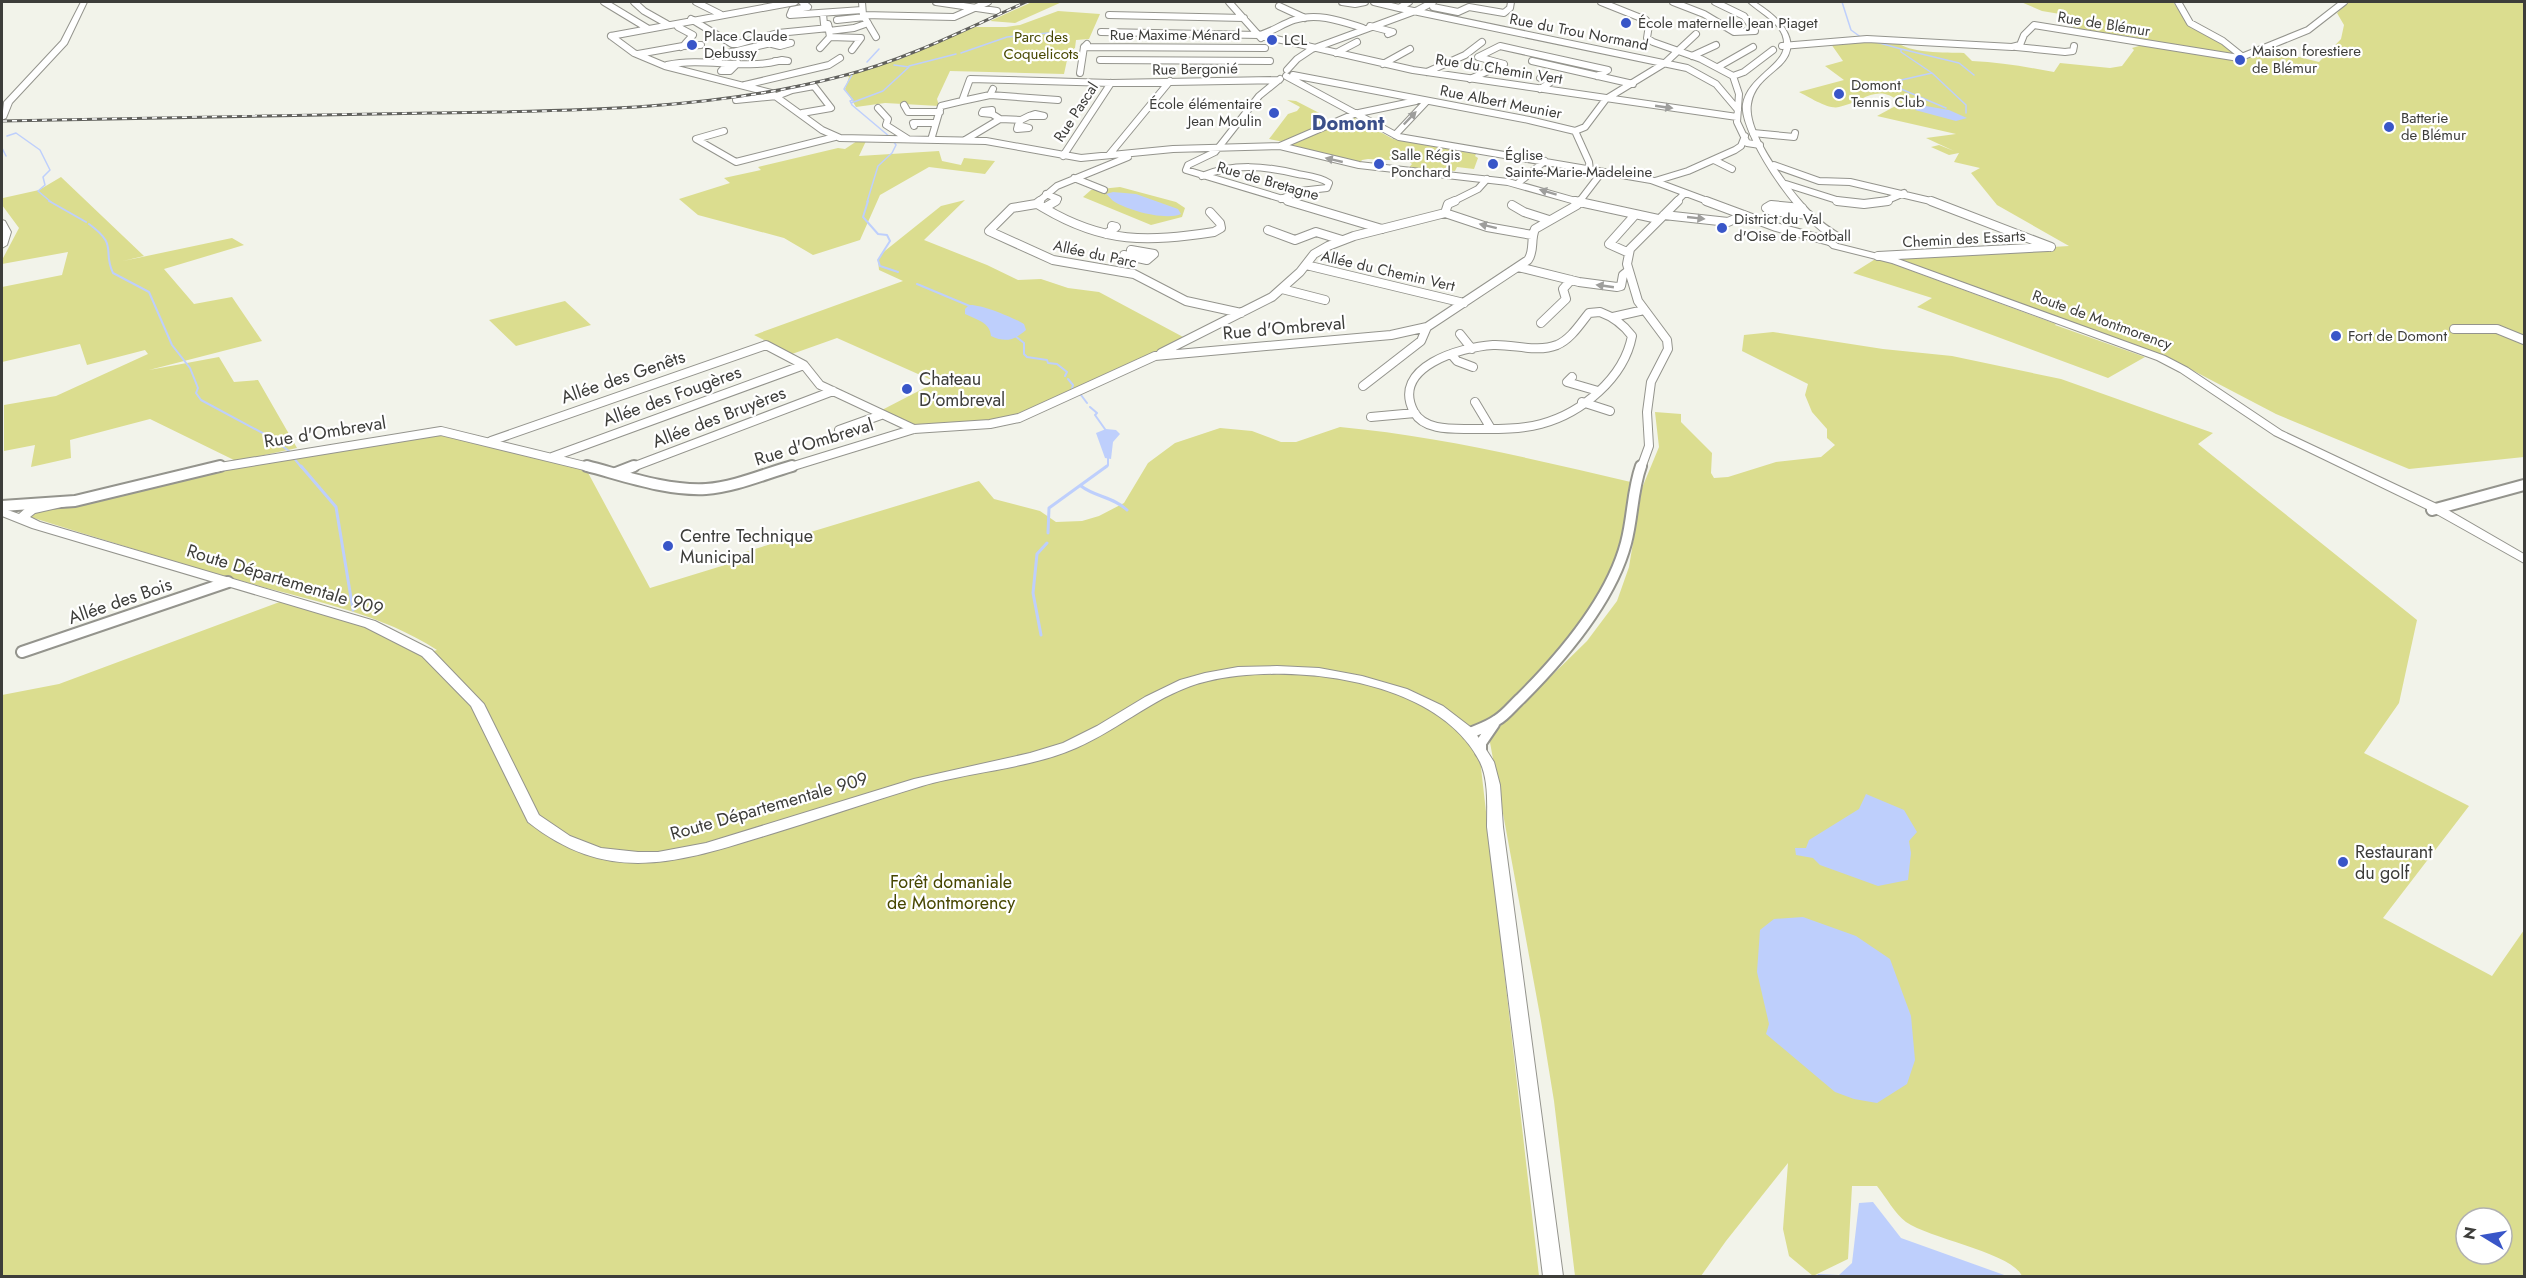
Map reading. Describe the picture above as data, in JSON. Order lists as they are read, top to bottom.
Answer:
{
  "streets": {
    "main road": ["Route de Montmorency", "Route Départementale 909"],
    "street": [
      "Rue de Blémur",
      "Rue du Trou Normand",
      "Rue Maxime Ménard",
      "Rue Bergonié",
      "Rue du Chemin Vert",
      "Rue Albert Meunier",
      "Rue Pascal",
      "Rue de Bretagne",
      "Chemin des Essarts",
      "Allée du Parc",
      "Allée du Chemin Vert",
      "Rue d'Ombreval",
      "Allée des Genêts",
      "Allée des Fougères",
      "Allée des Bruyères",
      "Allée des Bois"
    ]
  },
  "crossings": [
    ["Rue du Trou Normand", "Rue du Chemin Vert"],
    ["Rue Bergonié", "Rue Albert Meunier"],
    ["Rue Bergonié", "Rue Pascal"],
    ["Chemin des Essarts", "Route de Montmorency"],
    ["Allée du Chemin Vert", "Rue d'Ombreval"],
    ["Rue d'Ombreval", "Allée des Genêts"],
    ["Rue d'Ombreval", "Allée des Fougères"],
    ["Rue d'Ombreval", "Allée des Bruyères"],
    ["Allée des Genêts", "Allée des Fougères"],
    ["Route Départementale 909", "Allée des Bois"]
  ],
  "districts": ["Domont"],
  "parks": ["Parc des Coquelicots", "Forêt domaniale de Montmorency"],
  "places": [
    "École maternelle Jean Piaget",
    "LCL",
    "Place Claude Debussy",
    "Maison forestiere de Blémur",
    "Domont Tennis Club",
    "École élémentaire Jean Moulin",
    "Batterie de Blémur",
    "Salle Régis Ponchard",
    "Église Sainte-Marie-Madeleine",
    "District du Val d'Oise de Football",
    "Fort de Domont",
    "Chateau D'ombreval",
    "Centre Technique Municipal",
    "Restaurant du golf"
  ],
  "north": "left"
}
